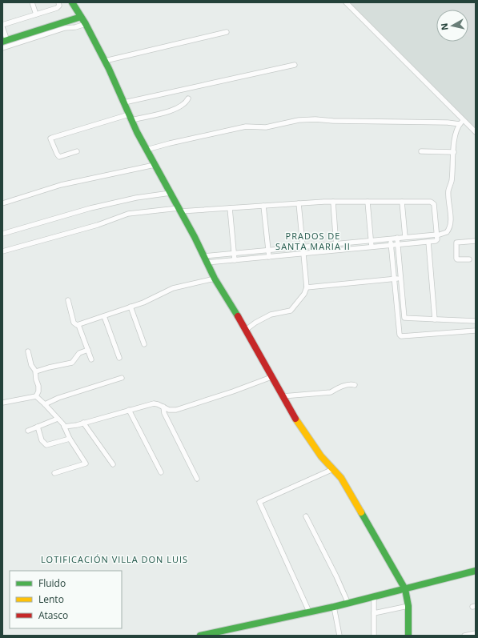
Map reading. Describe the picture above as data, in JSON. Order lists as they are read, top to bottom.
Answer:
{
  "districts": ["PRADOS DE SANTA MARIA II", "LOTIFICACIÓN VILLA DON LUIS"],
  "legend": ["Fluido", "Lento", "Atasco"],
  "north": "left"
}
